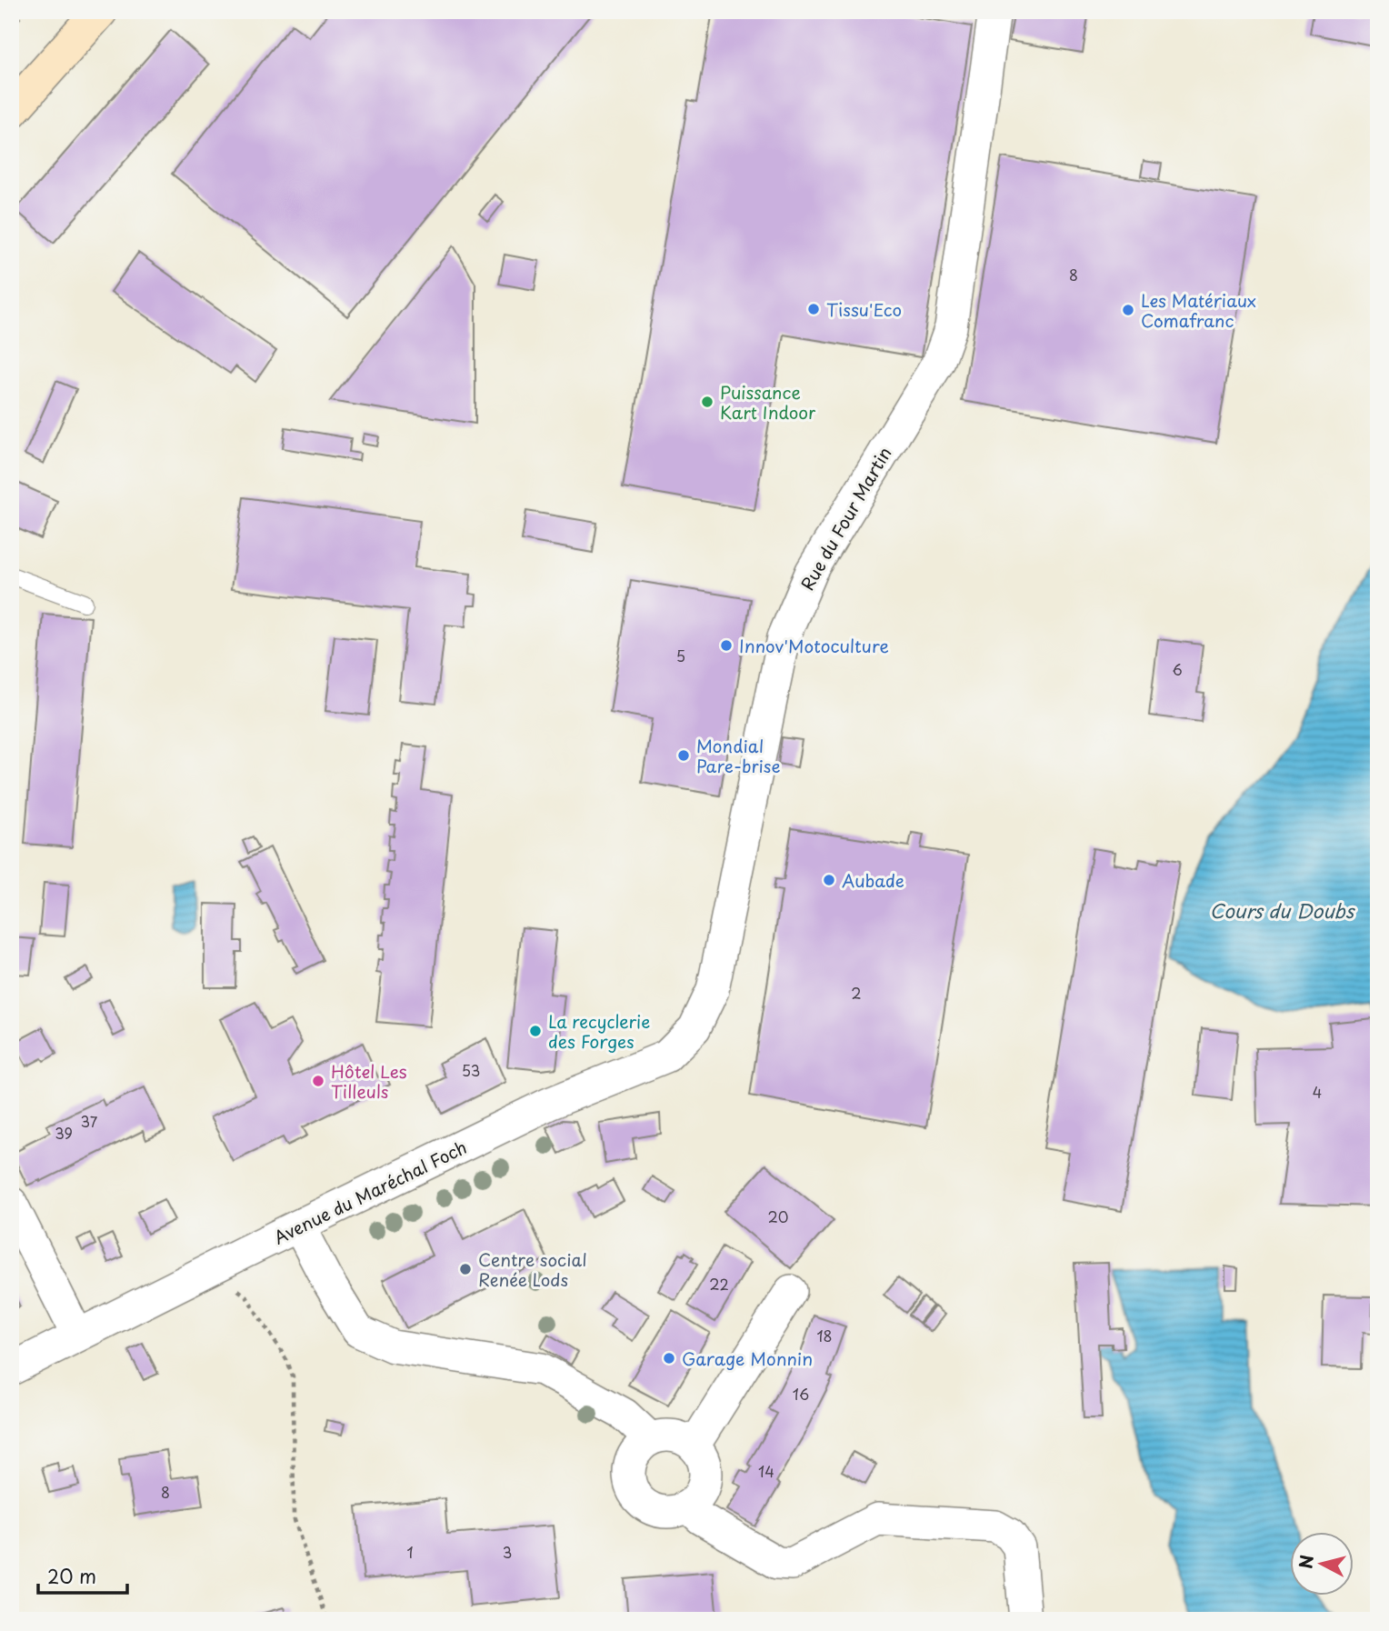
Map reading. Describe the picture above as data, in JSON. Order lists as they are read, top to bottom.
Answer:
{
  "streets": {
    "street": ["Rue du Four Martin", "Avenue du Maréchal Foch"]
  },
  "crossings": [
    ["Rue du Four Martin", "Avenue du Maréchal Foch"]
  ],
  "water": ["Cours du Doubs"],
  "places": [
    "Tissu'Eco",
    "Les Matériaux Comafranc",
    "Puissance Kart Indoor",
    "Innov'Motoculture",
    "Mondial Pare-brise",
    "Aubade",
    "La recyclerie des Forges",
    "Hôtel Les Tilleuls",
    "Centre social Renée Lods",
    "Garage Monnin"
  ],
  "house_numbers": [
    "8",
    "5",
    "6",
    "2",
    "53",
    "4",
    "37",
    "39",
    "20",
    "22",
    "18",
    "16",
    "14",
    "8",
    "1",
    "3"
  ],
  "scale_bar": "20 m",
  "north": "left"
}
